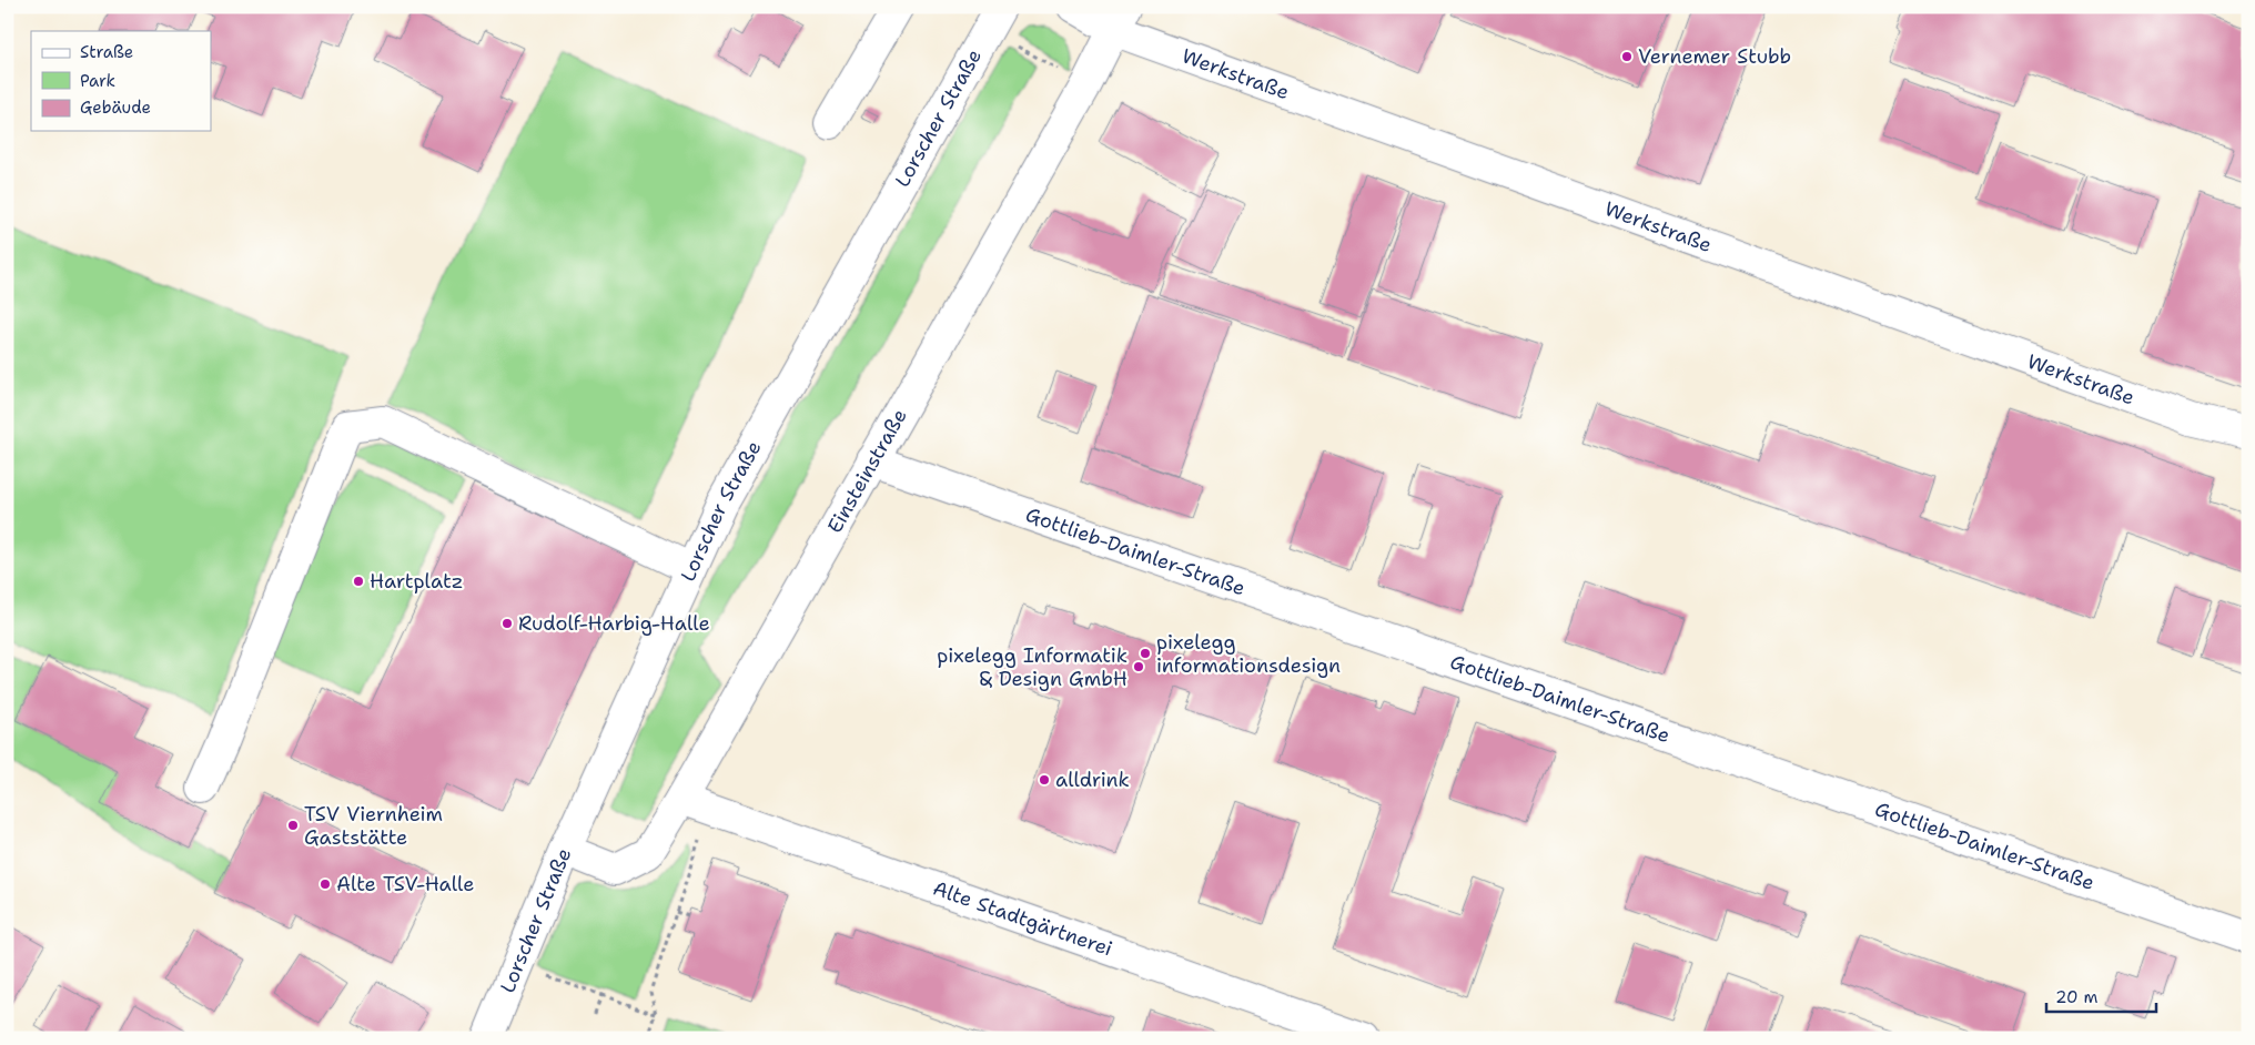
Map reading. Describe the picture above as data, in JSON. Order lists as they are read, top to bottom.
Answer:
{
  "streets": {
    "street": [
      "Werkstraße",
      "Lorscher Straße",
      "Einsteinstraße",
      "Gottlieb-Daimler-Straße",
      "Alte Stadtgärtnerei"
    ]
  },
  "crossings": [
    ["Werkstraße", "Einsteinstraße"],
    ["Lorscher Straße", "Einsteinstraße"],
    ["Einsteinstraße", "Gottlieb-Daimler-Straße"],
    ["Einsteinstraße", "Alte Stadtgärtnerei"]
  ],
  "places": [
    "Vernemer Stubb",
    "Hartplatz",
    "Rudolf-Harbig-Halle",
    "pixelegg informationsdesign",
    "pixelegg Informatik & Design GmbH",
    "alldrink",
    "TSV Viernheim Gaststätte",
    "Alte TSV-Halle"
  ],
  "legend": ["Straße", "Park", "Gebäude"],
  "scale_bar": "20 m"
}
